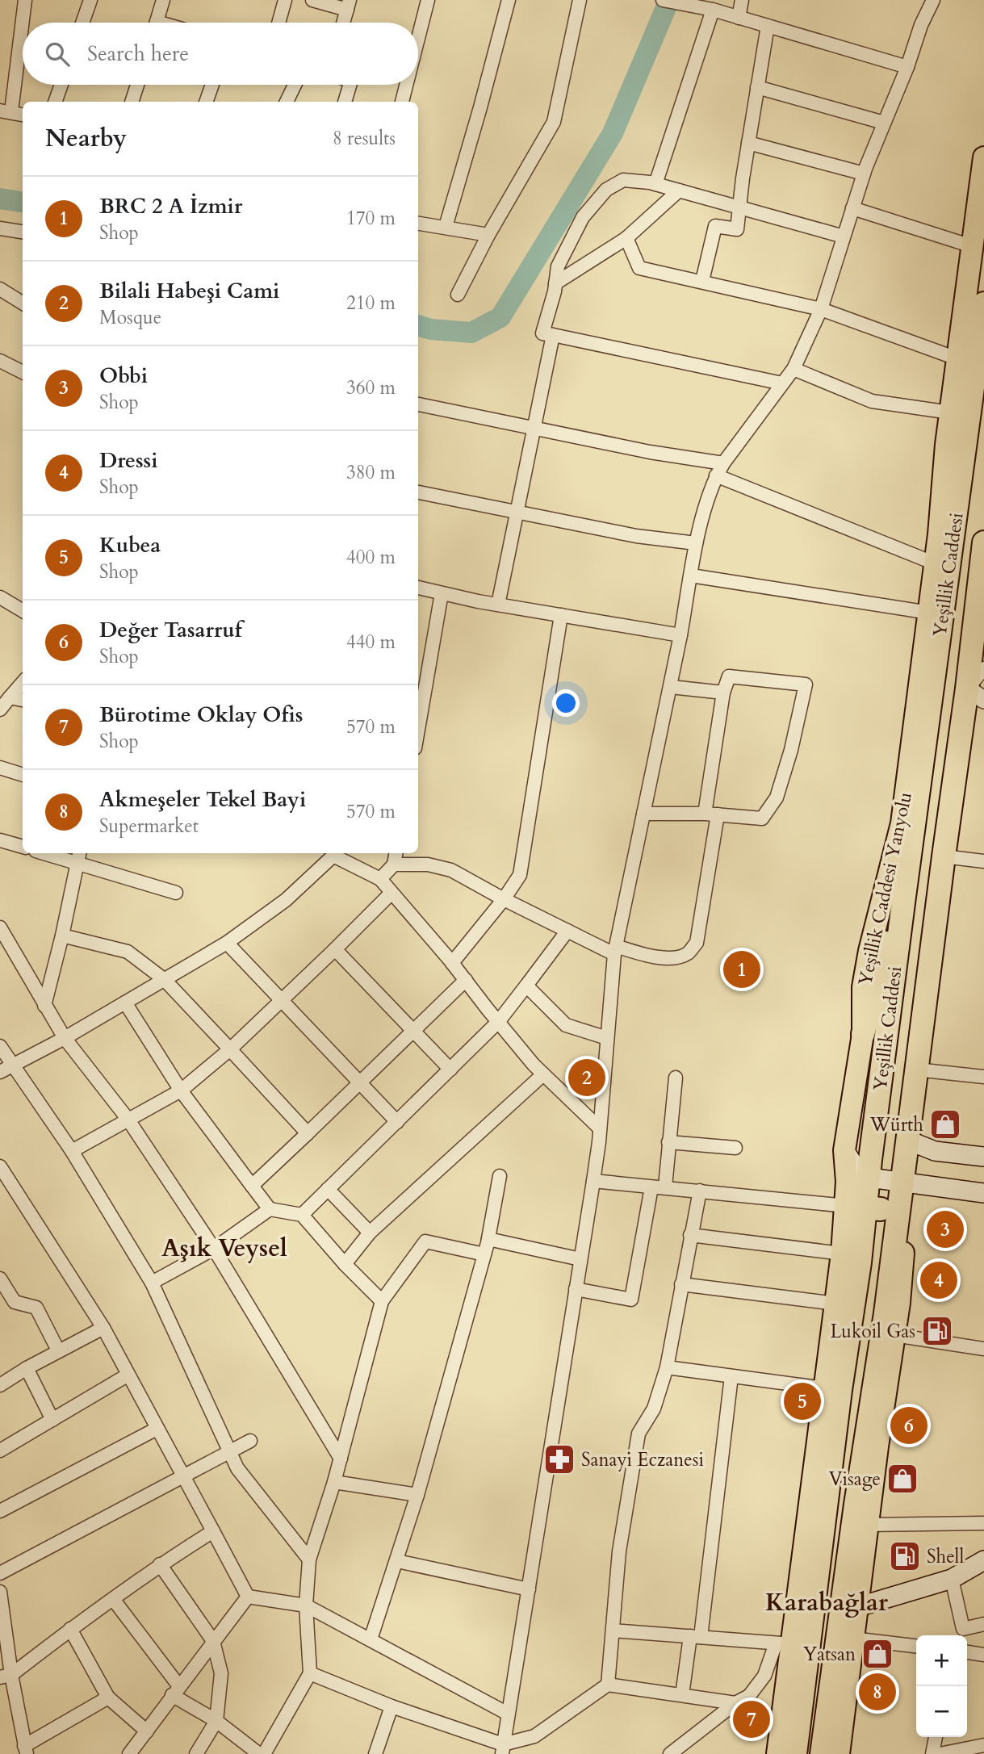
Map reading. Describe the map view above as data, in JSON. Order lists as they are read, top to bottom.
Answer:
{
  "streets": {
    "highway": ["Yeşillik Caddesi"],
    "main road": ["Yeşillik Caddesi Yanyolu"]
  },
  "crossings": [
    ["Yeşillik Caddesi", "Yeşillik Caddesi Yanyolu"]
  ],
  "districts": ["Aşık Veysel", "Karabağlar"],
  "places": {
    "shop": ["Würth", "Visage", "Yatsan"],
    "fuel station": ["Lukoil Gas", "Shell"],
    "pharmacy": ["Sanayi Eczanesi"]
  },
  "page": {
    "search": "Search here",
    "heading": ["Nearby", "8 results"],
    "list": [
      {
        "mark": "1",
        "name": "BRC 2 A İzmir",
        "note": "Shop",
        "value": "170 m"
      },
      {
        "mark": "2",
        "name": "Bilali Habeşi Cami",
        "note": "Mosque",
        "value": "210 m"
      },
      {
        "mark": "3",
        "name": "Obbi",
        "note": "Shop",
        "value": "360 m"
      },
      {
        "mark": "4",
        "name": "Dressi",
        "note": "Shop",
        "value": "380 m"
      },
      {
        "mark": "5",
        "name": "Kubea",
        "note": "Shop",
        "value": "400 m"
      },
      {
        "mark": "6",
        "name": "Değer Tasarruf",
        "note": "Shop",
        "value": "440 m"
      },
      {
        "mark": "7",
        "name": "Bürotime Oklay Ofis",
        "note": "Shop",
        "value": "570 m"
      },
      {
        "mark": "8",
        "name": "Akmeşeler Tekel Bayi",
        "note": "Supermarket",
        "value": "570 m"
      }
    ],
    "pins": [
      "1",
      "2",
      "3",
      "4",
      "5",
      "6",
      "8",
      "7"
    ],
    "map_buttons": ["+", "−"]
  }
}
